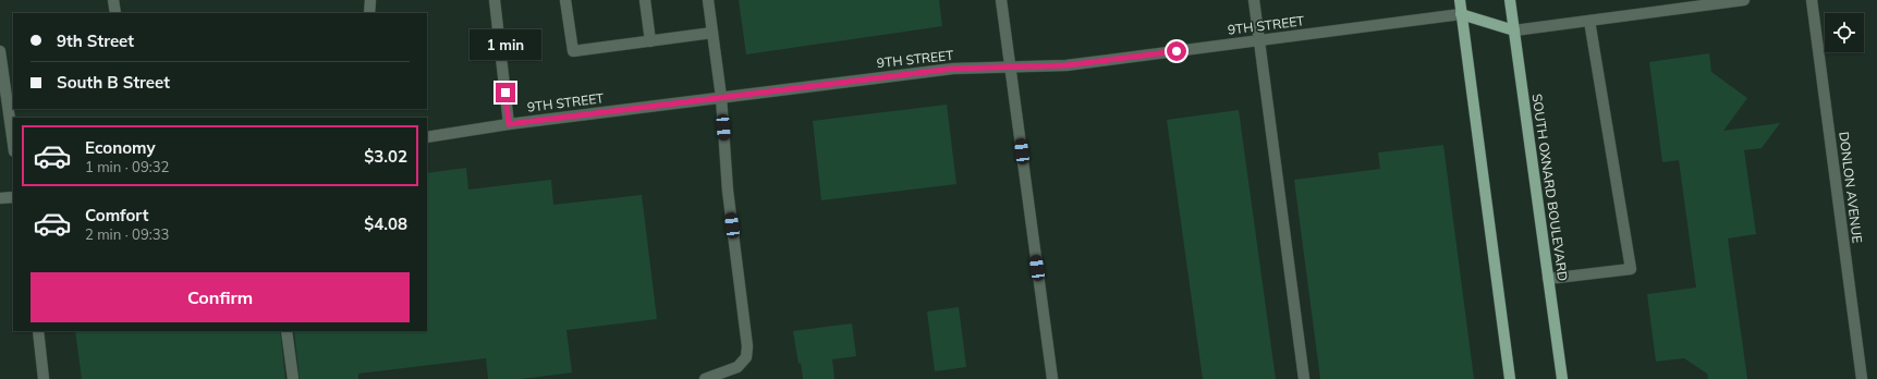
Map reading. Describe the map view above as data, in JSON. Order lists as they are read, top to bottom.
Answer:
{
  "streets": {
    "main road": ["SOUTH OXNARD BOULEVARD"],
    "street": ["9TH STREET", "DONLON AVENUE"]
  },
  "page": {
    "banner": ["9th Street", "South B Street"],
    "bubble": "1 min",
    "list": [
      {
        "name": "Economy",
        "note": "1 min · 09:32",
        "value": "$3.02"
      },
      {
        "name": "Comfort",
        "note": "2 min · 09:33",
        "value": "$4.08"
      }
    ],
    "buttons": "Confirm"
  }
}
